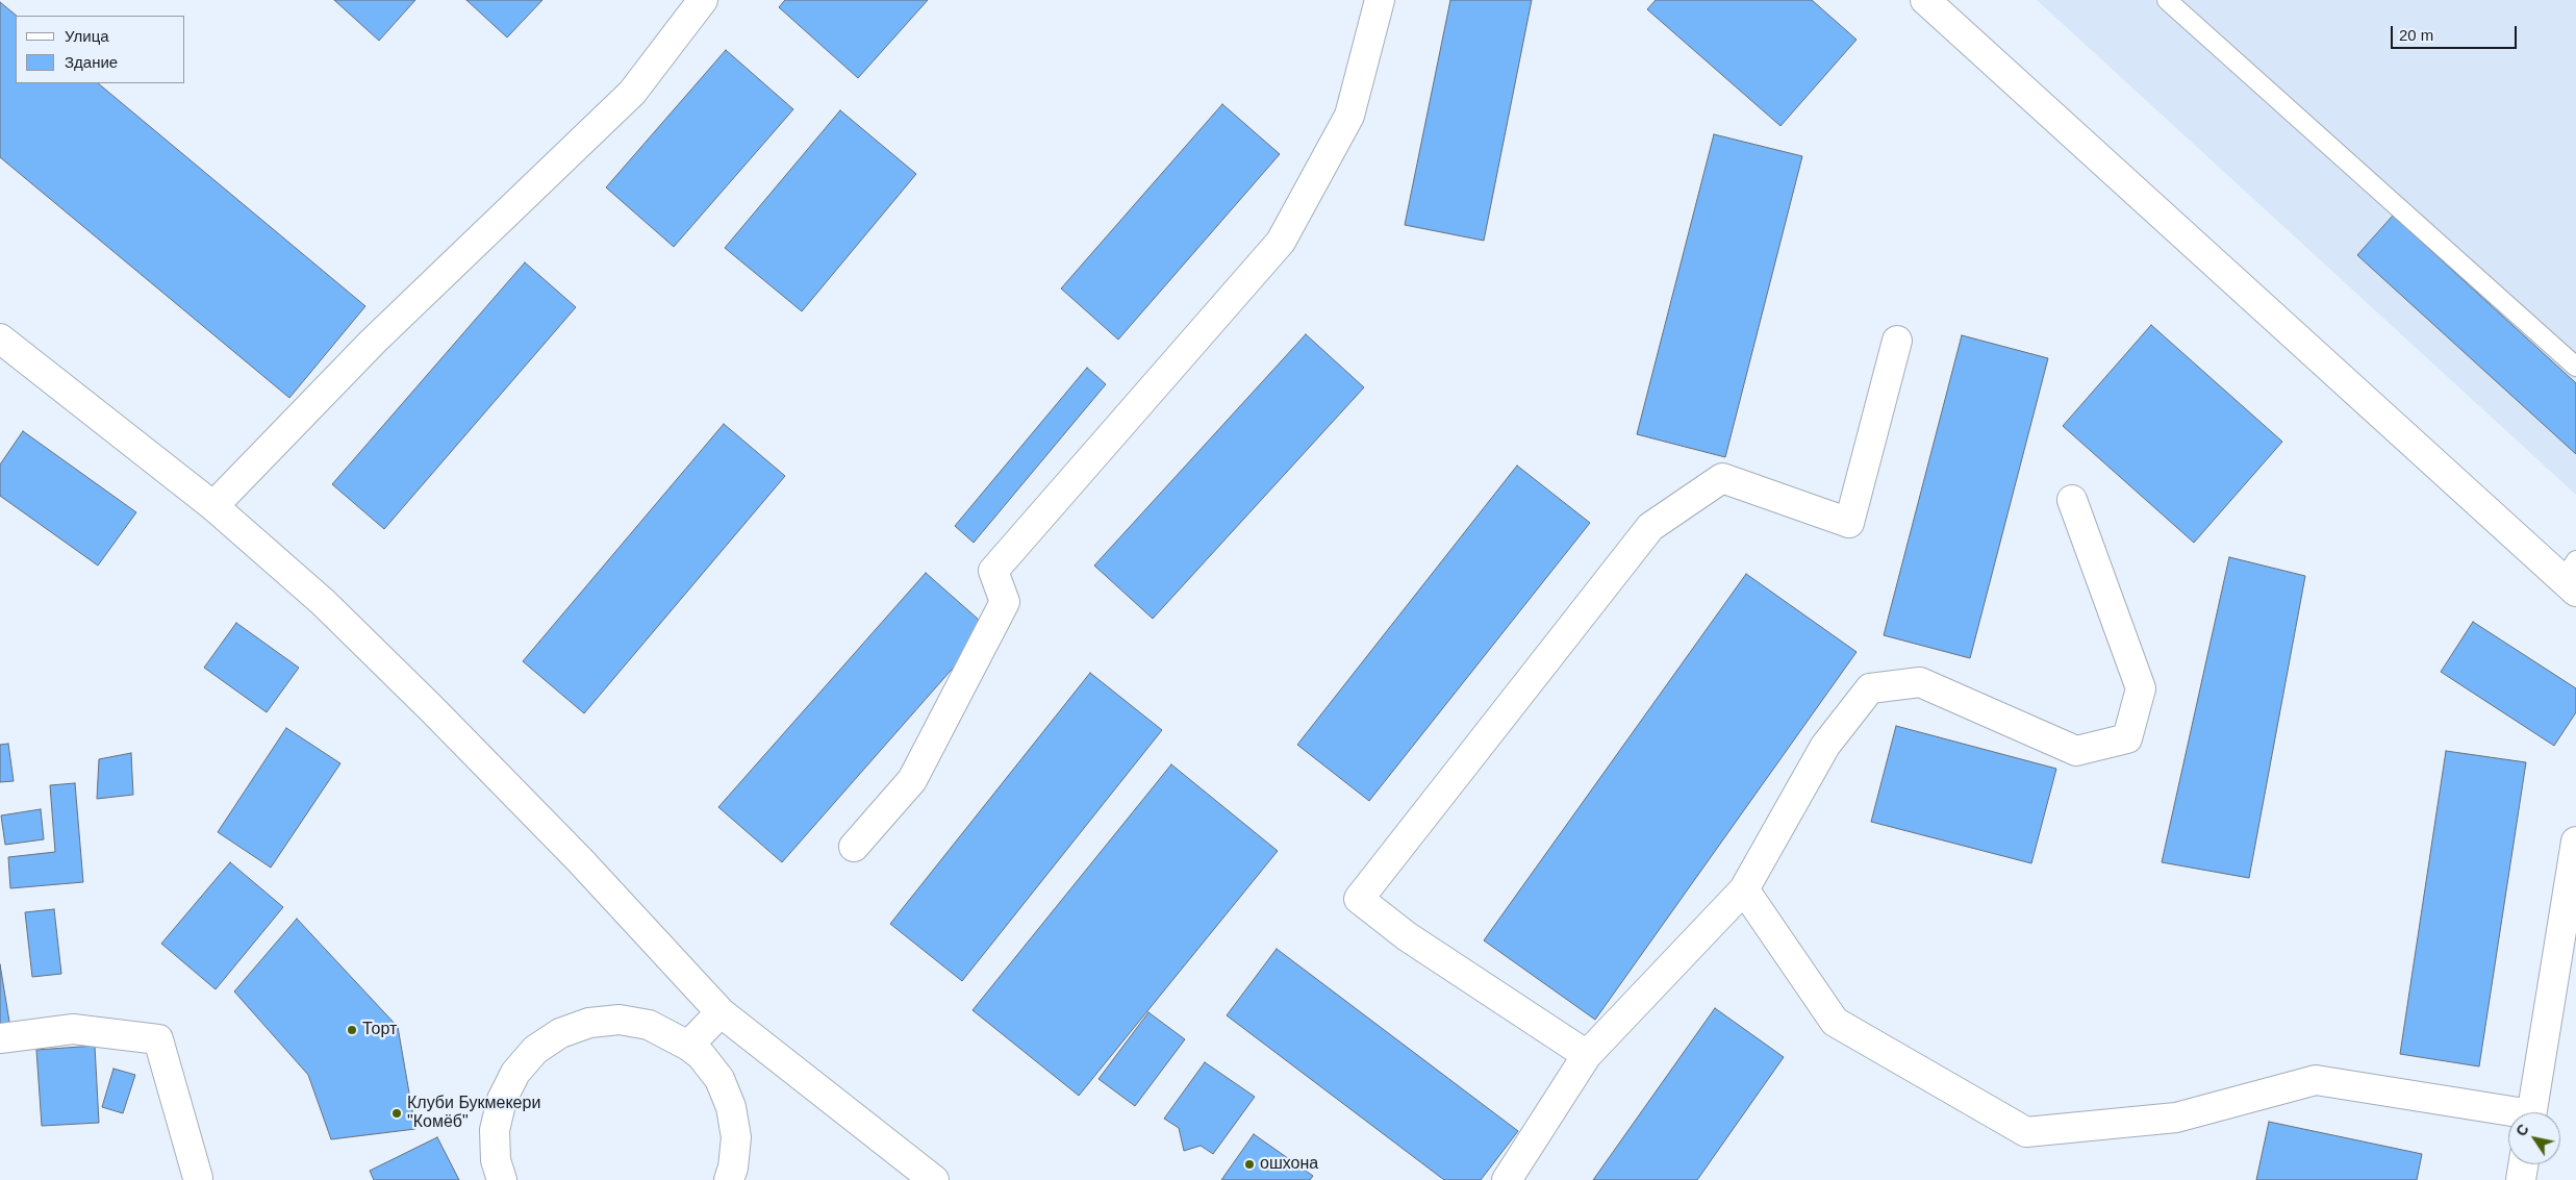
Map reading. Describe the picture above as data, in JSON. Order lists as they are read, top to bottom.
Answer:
{
  "places": ["Торт", "Клуби Букмекери \"Комёб\"", "ошхона"],
  "legend": ["Улица", "Здание"],
  "scale_bar": "20 m",
  "north": "top left"
}
